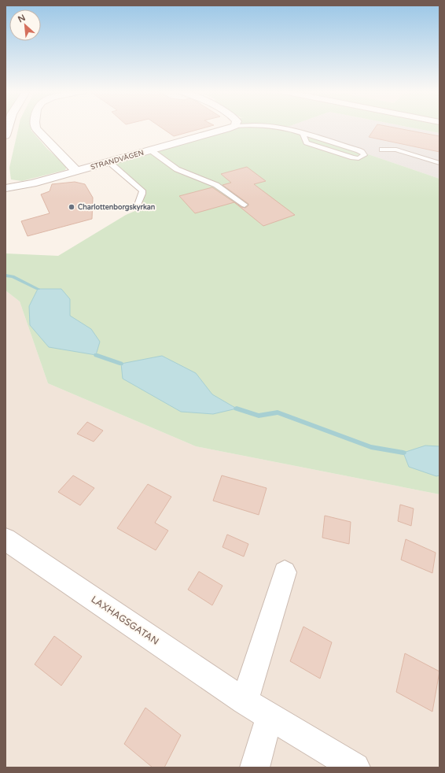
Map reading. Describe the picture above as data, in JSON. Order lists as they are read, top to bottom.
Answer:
{
  "streets": {
    "street": ["STRANDVÄGEN", "LAXHAGSGATAN"]
  },
  "places": ["Charlottenborgskyrkan"],
  "north": "top left"
}
